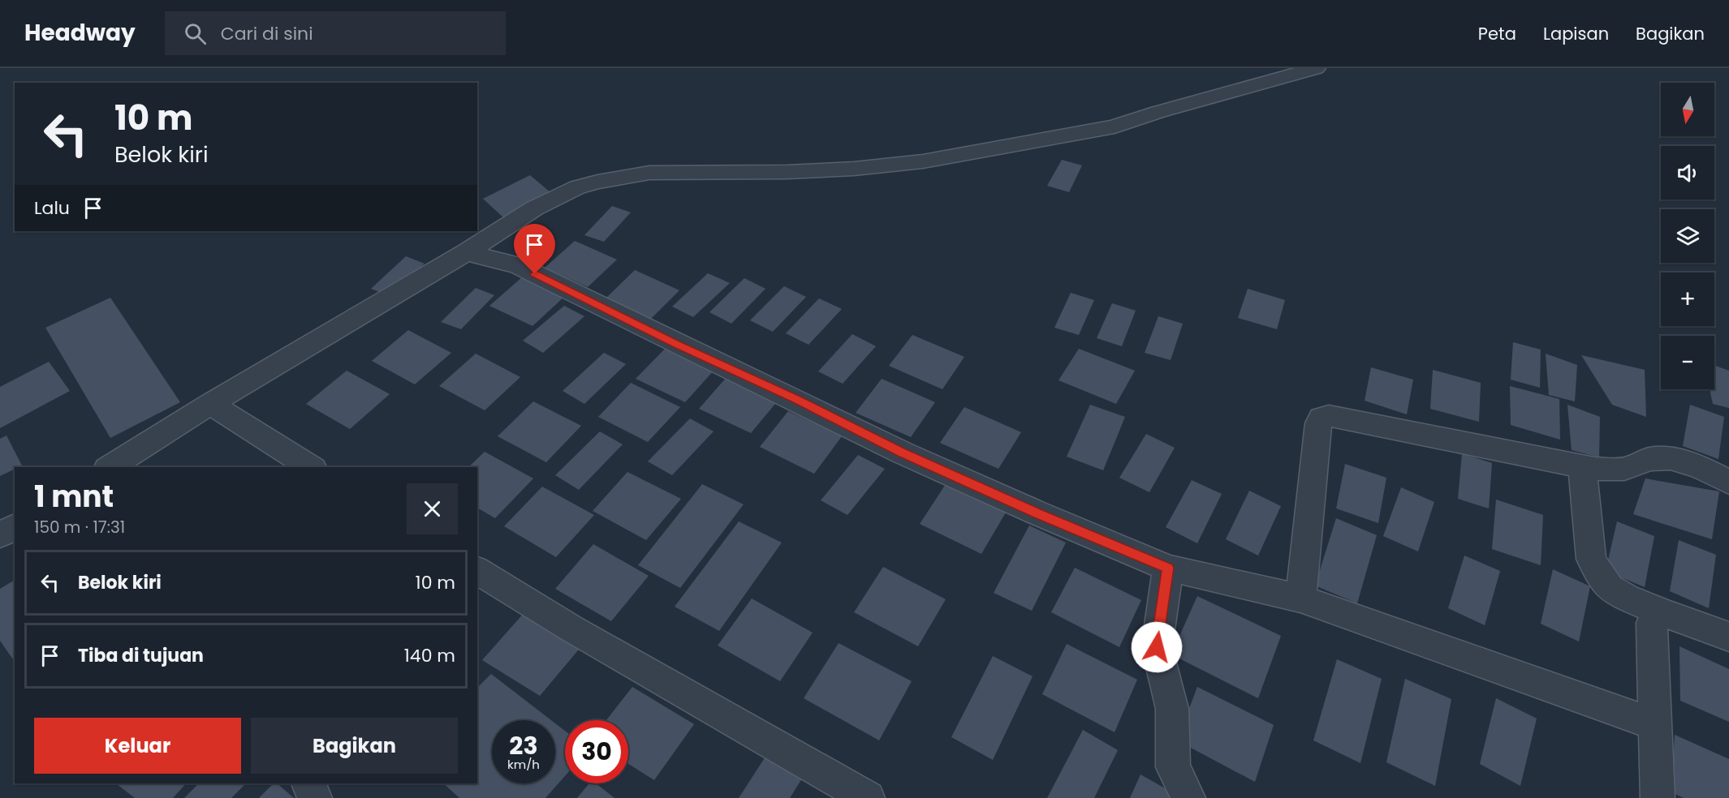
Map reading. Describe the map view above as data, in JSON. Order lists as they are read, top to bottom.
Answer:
{
  "north": "bottom",
  "page": {
    "header": "Headway",
    "search": "Cari di sini",
    "nav": ["Peta", "Lapisan", "Bagikan"],
    "map_buttons": ["+", "−"],
    "turn": ["10 m", "Belok kiri"],
    "then": "Lalu",
    "heading": ["1 mnt", "150 m · 17:31"],
    "list": [
      {
        "name": "Belok kiri",
        "value": "10 m"
      },
      {
        "name": "Tiba di tujuan",
        "value": "140 m"
      }
    ],
    "buttons": ["Keluar", "Bagikan"],
    "speed": "23 km/h",
    "limit": "30"
  }
}
